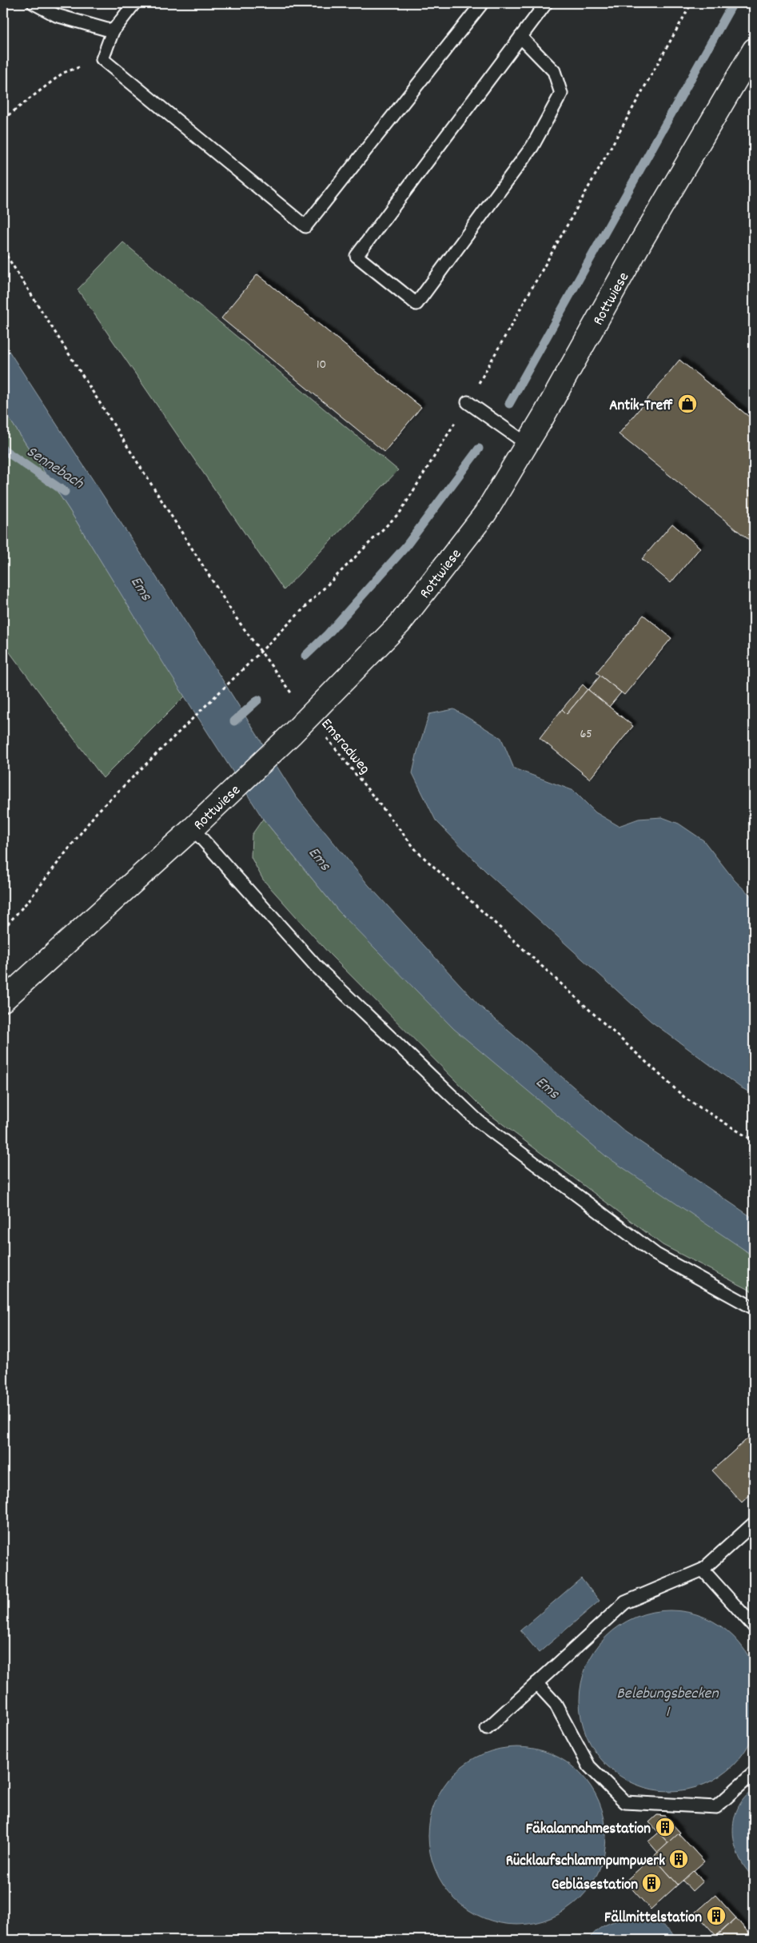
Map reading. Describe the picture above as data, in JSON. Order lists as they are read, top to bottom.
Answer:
{
  "streets": {
    "street": ["Rottwiese"],
    "path": ["Emsradweg"]
  },
  "crossings": [
    ["Rottwiese", "Emsradweg"]
  ],
  "water": ["Sennebach", "Ems", "Belebungsbecken 1"],
  "places": {
    "shop": ["Antik-Treff"],
    "building": [
      "Fäkalannahmestation",
      "Rücklaufschlammpumpwerk",
      "Gebläsestation",
      "Fällmittelstation"
    ]
  },
  "house_numbers": ["10", "65"]
}
